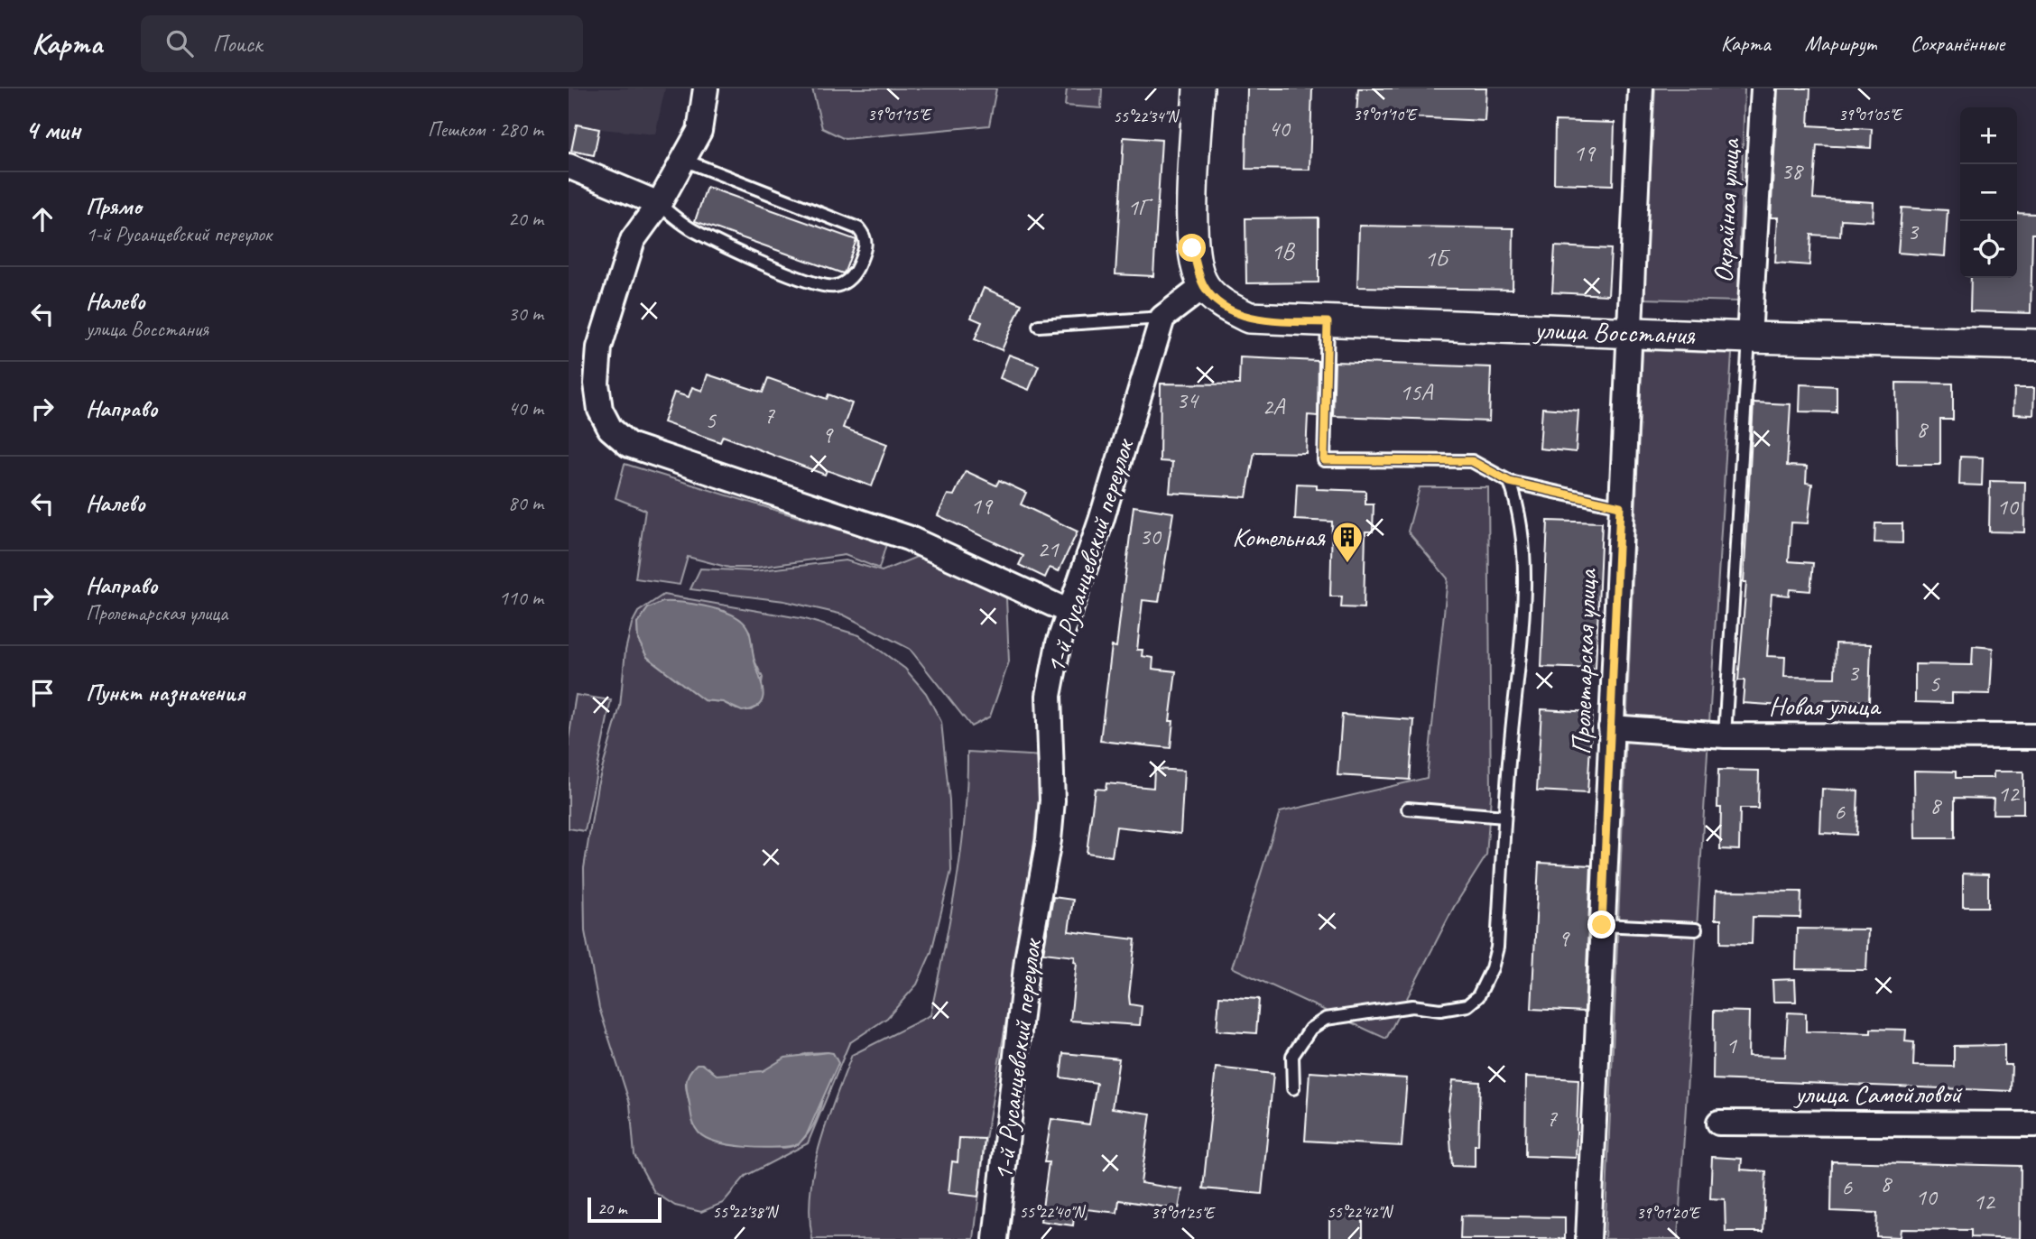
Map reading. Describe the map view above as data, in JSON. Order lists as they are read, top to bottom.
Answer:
{
  "streets": {
    "street": [
      "Окрайная улица",
      "улица Восстания",
      "1-й Русанцевский переулок",
      "Пролетарская улица",
      "Новая улица",
      "улица Самойловой"
    ]
  },
  "crossings": [
    ["Окрайная улица", "улица Восстания"],
    ["улица Восстания", "Пролетарская улица"],
    ["Пролетарская улица", "Новая улица"]
  ],
  "places": {
    "building": ["Котельная"]
  },
  "house_numbers": [
    "40",
    "19",
    "38",
    "1Г",
    "3",
    "1В",
    "1Б",
    "15А",
    "34",
    "2А",
    "7",
    "5",
    "8",
    "9",
    "19",
    "10",
    "30",
    "21",
    "3",
    "5",
    "12",
    "8",
    "6",
    "9",
    "1",
    "7",
    "8",
    "6",
    "10",
    "12"
  ],
  "scale_bar": "20 m",
  "page": {
    "header": "Карта",
    "search": "Поиск",
    "nav": ["Карта", "Маршрут", "Сохранённые"],
    "heading": ["4 мин", "Пешком · 280 m"],
    "map_buttons": ["+", "−"],
    "list": [
      ["Прямо", "1-й Русанцевский переулок", "20 m"],
      ["Налево", "улица Восстания", "30 m"],
      ["Направо", "40 m"],
      ["Налево", "80 m"],
      ["Направо", "Пролетарская улица", "110 m"],
      "Пункт назначения"
    ],
    "scale": "20 m"
  },
  "coordinates": [
    "39°01'15\"E",
    "39°01'10\"E",
    "39°01'05\"E",
    "55°22'34\"N",
    "55°22'38\"N",
    "55°22'40\"N",
    "55°22'42\"N",
    "39°01'25\"E",
    "39°01'20\"E"
  ]
}
